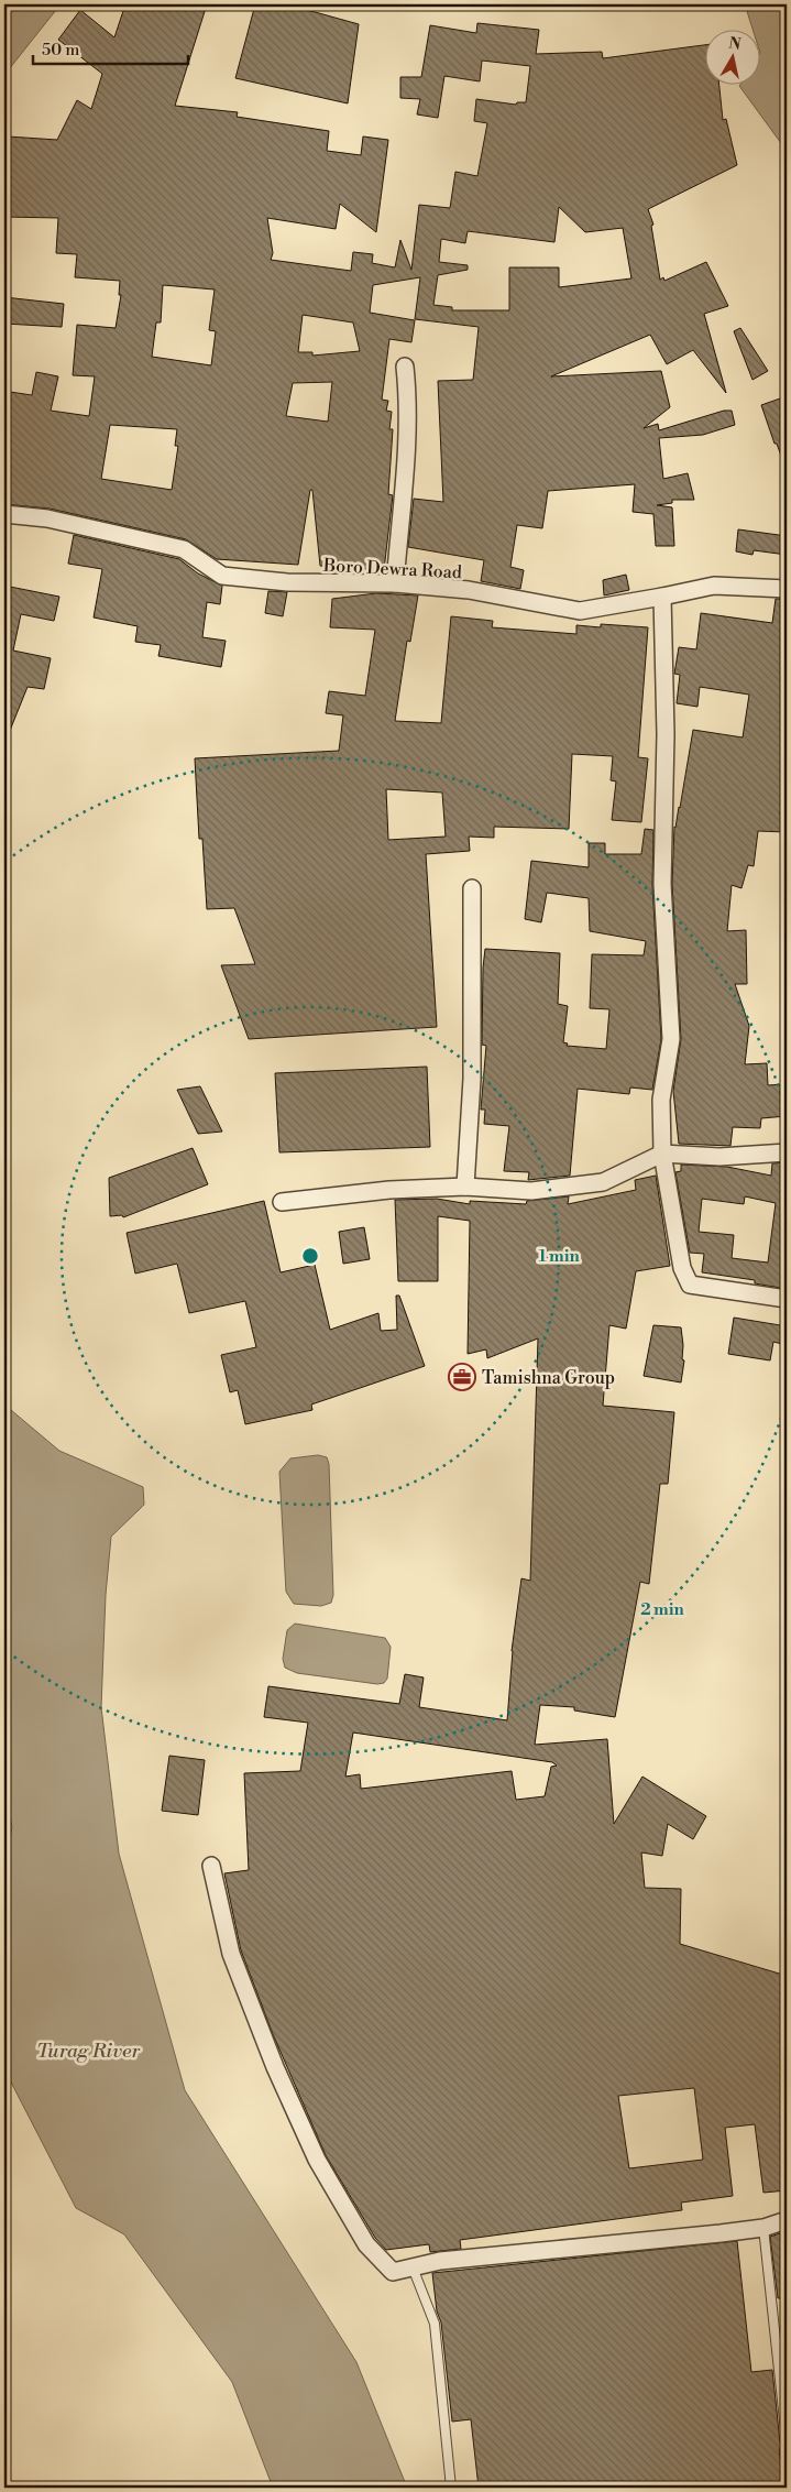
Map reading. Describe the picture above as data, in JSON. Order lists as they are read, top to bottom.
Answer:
{
  "streets": {
    "street": ["Boro Dewra Road"]
  },
  "water": ["Turag River"],
  "places": {
    "office": ["Tamishna Group"]
  },
  "scale_bar": "50 m",
  "north": "top",
  "rings": ["1 min", "2 min"]
}
